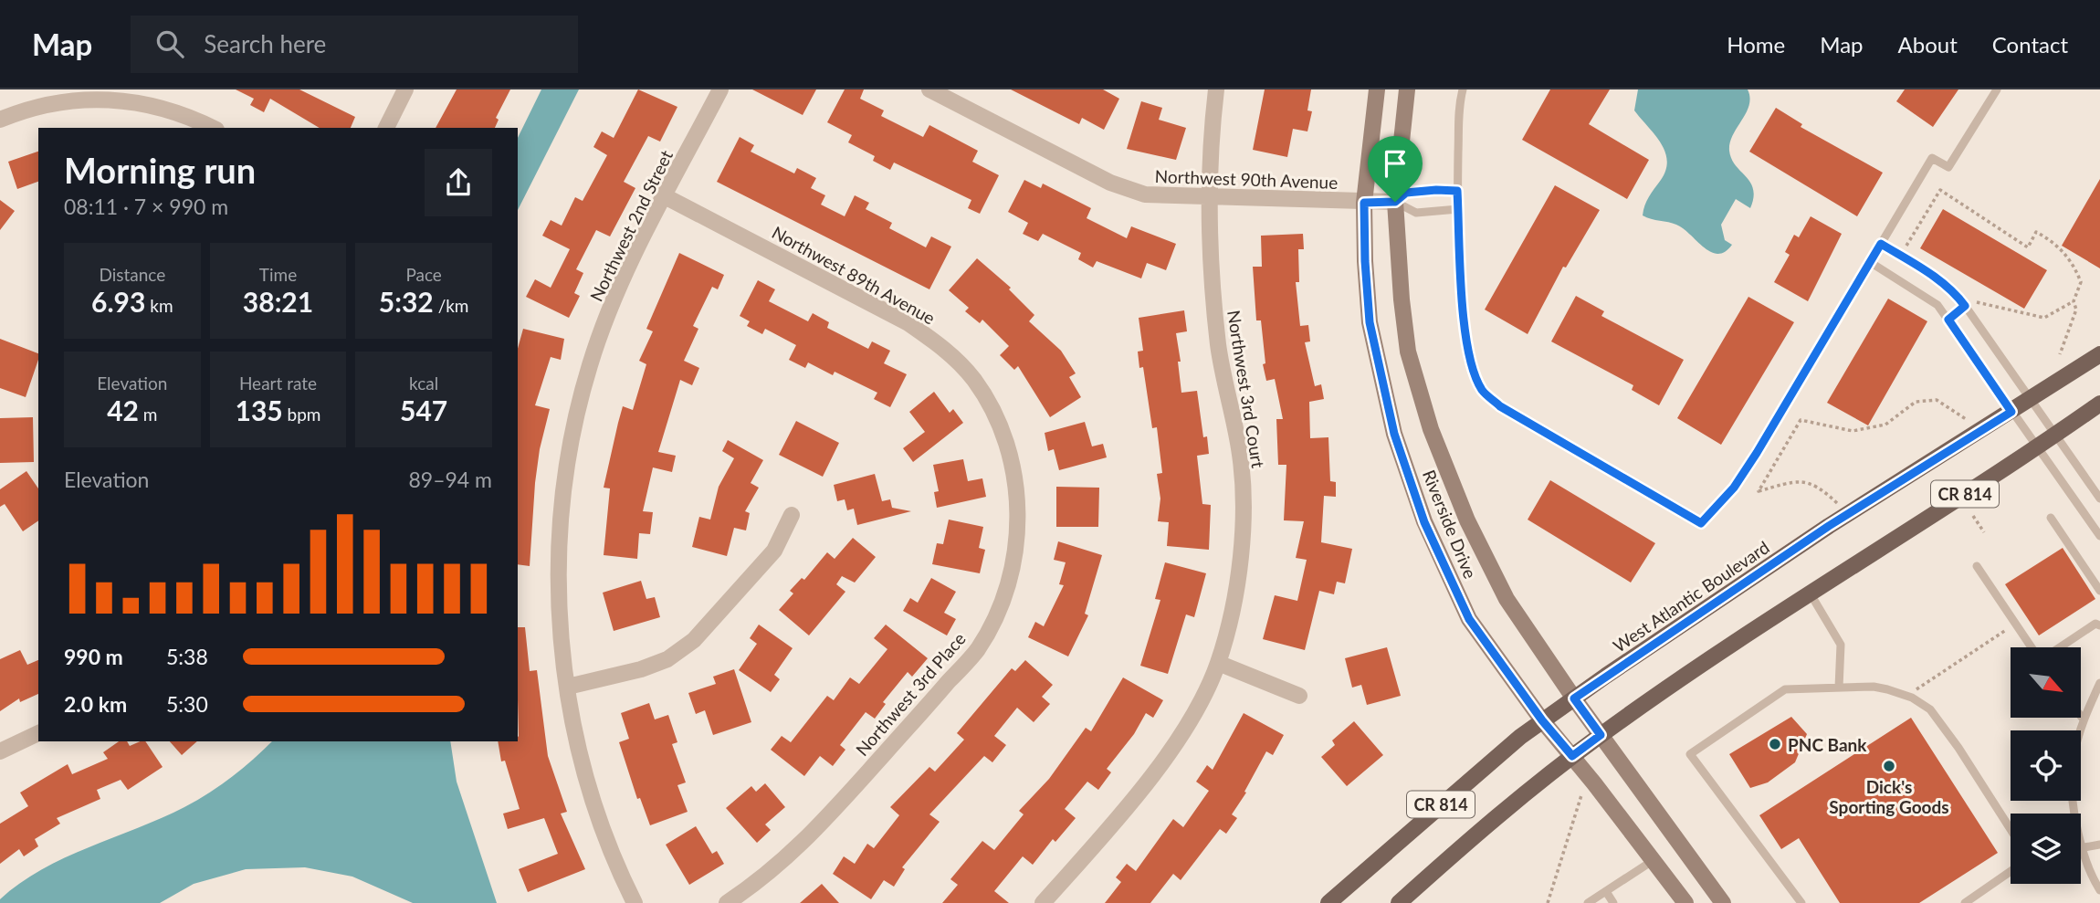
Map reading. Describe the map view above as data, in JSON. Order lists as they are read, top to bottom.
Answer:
{
  "streets": {
    "main road": ["CR 814", "West Atlantic Boulevard"],
    "street": [
      "Northwest 90th Avenue",
      "Northwest 2nd Street",
      "Northwest 89th Avenue",
      "Northwest 3rd Court",
      "Riverside Drive",
      "Northwest 3rd Place"
    ]
  },
  "crossings": [
    ["Northwest 90th Avenue", "Northwest 3rd Court"],
    ["Northwest 90th Avenue", "Riverside Drive"],
    ["Northwest 2nd Street", "Northwest 89th Avenue"],
    ["Northwest 89th Avenue", "Northwest 3rd Place"],
    ["CR 814", "Riverside Drive"],
    ["Riverside Drive", "West Atlantic Boulevard"]
  ],
  "places": ["PNC Bank", "Dick's Sporting Goods"],
  "north": "bottom right",
  "page": {
    "header": "Map",
    "search": "Search here",
    "nav": [
      "Home",
      "Map",
      "About",
      "Contact"
    ],
    "heading": ["Morning run", "08:11 · 7 × 990 m"],
    "stats": [
      ["Distance", "6.93 km"],
      ["Time", "38:21"],
      ["Pace", "5:32 /km"],
      ["Elevation", "42 m"],
      ["Heart rate", "135 bpm"],
      ["kcal", "547"]
    ],
    "chart": ["Elevation", "89–94 m"],
    "list": [
      {
        "name": "990 m",
        "note": "5:38"
      },
      {
        "name": "2.0 km",
        "note": "5:30"
      }
    ]
  }
}
